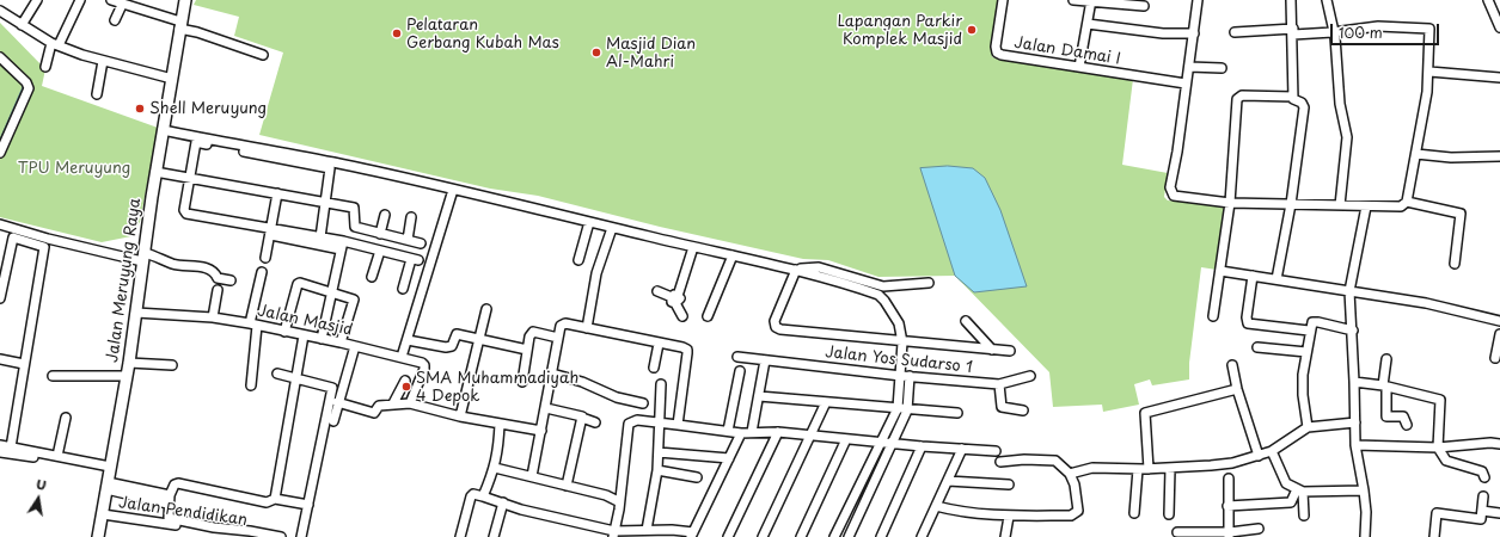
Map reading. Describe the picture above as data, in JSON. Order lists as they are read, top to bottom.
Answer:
{
  "streets": {
    "main road": ["Jalan Meruyung Raya"],
    "street": [
      "Jalan Damai I",
      "Jalan Masjid",
      "Jalan Yos Sudarso 1",
      "Jalan Pendidikan"
    ]
  },
  "crossings": [
    ["Jalan Meruyung Raya", "Jalan Masjid"],
    ["Jalan Meruyung Raya", "Jalan Pendidikan"]
  ],
  "parks": ["TPU Meruyung"],
  "places": [
    "Lapangan Parkir Komplek Masjid",
    "Pelataran Gerbang Kubah Mas",
    "Masjid Dian Al-Mahri",
    "Shell Meruyung",
    "SMA Muhammadiyah 4 Depok"
  ],
  "scale_bar": "100 m",
  "north": "top"
}
